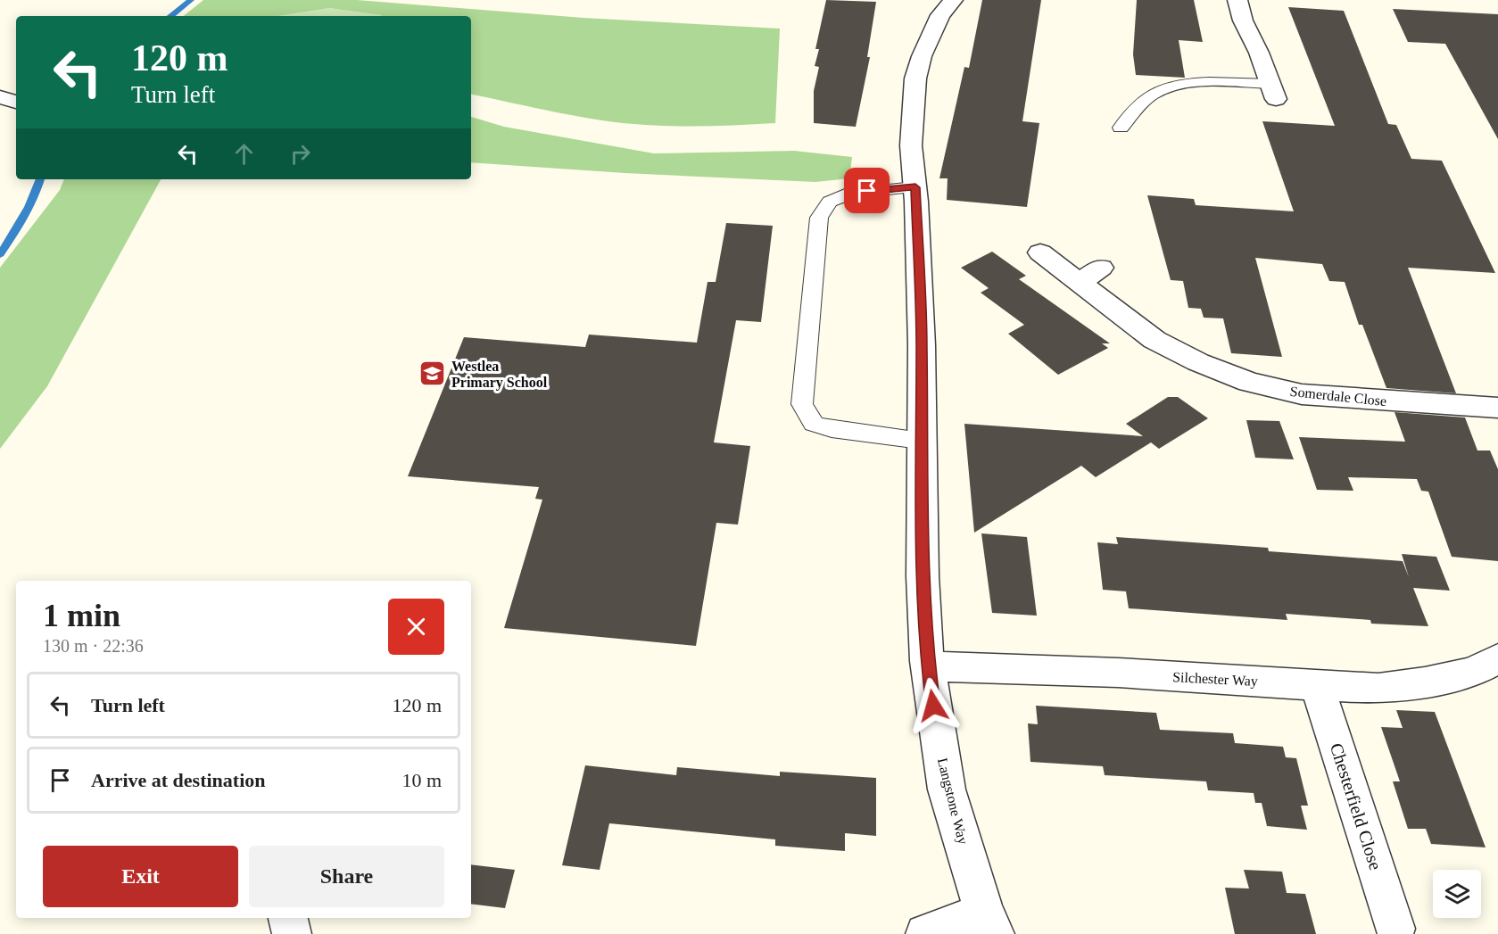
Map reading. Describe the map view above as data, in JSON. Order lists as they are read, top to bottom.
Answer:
{
  "streets": {
    "street": [
      "Somerdale Close",
      "Silchester Way",
      "Langstone Way",
      "Chesterfield Close"
    ]
  },
  "crossings": [
    ["Silchester Way", "Langstone Way"],
    ["Silchester Way", "Chesterfield Close"]
  ],
  "places": {
    "school or university": ["Westlea Primary School"]
  },
  "page": {
    "turn": ["120 m", "Turn left"],
    "heading": ["1 min", "130 m · 22:36"],
    "list": [
      {
        "name": "Turn left",
        "value": "120 m"
      },
      {
        "name": "Arrive at destination",
        "value": "10 m"
      }
    ],
    "buttons": ["Exit", "Share"]
  }
}
